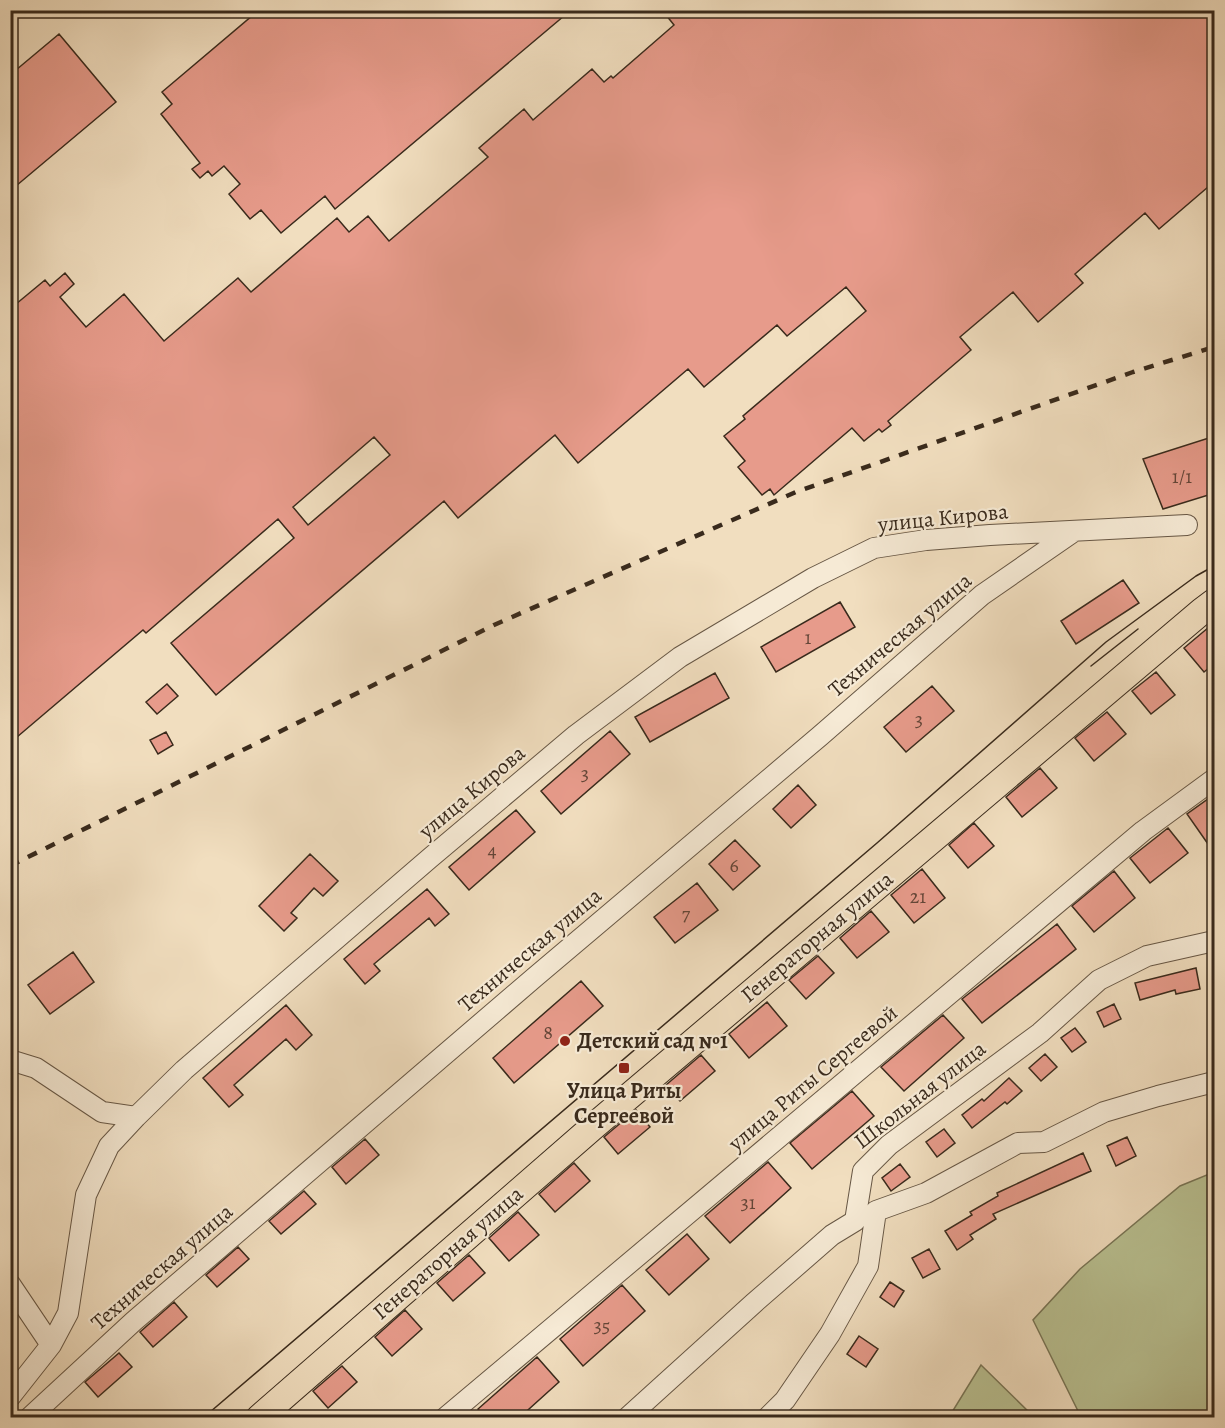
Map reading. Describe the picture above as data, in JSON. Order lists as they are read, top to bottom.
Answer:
{
  "streets": {
    "main road": ["Генераторная улица"],
    "street": [
      "улица Кирова",
      "Техническая улица",
      "улица Риты Сергеевой",
      "Школьная улица"
    ]
  },
  "crossings": [
    ["улица Кирова", "Техническая улица"]
  ],
  "places": {
    "other": ["Детский сад №1"],
    "transit": ["Улица Риты Сергеевой"]
  },
  "house_numbers": [
    "1/1",
    "1",
    "3",
    "3",
    "4",
    "6",
    "21",
    "7",
    "8",
    "31",
    "35"
  ]
}
